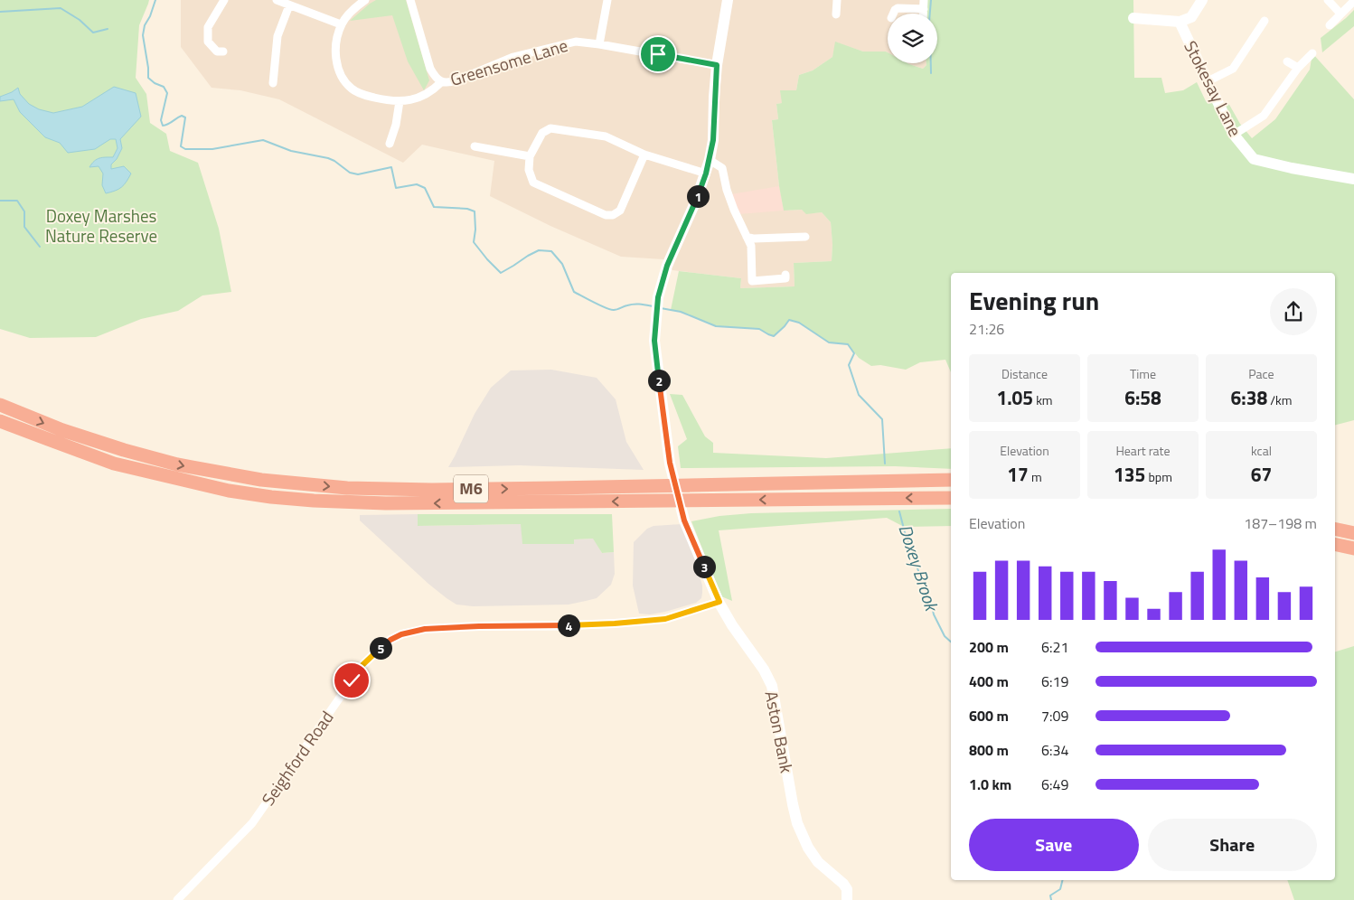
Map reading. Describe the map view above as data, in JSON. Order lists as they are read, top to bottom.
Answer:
{
  "streets": {
    "highway": ["M6"],
    "street": [
      "Greensome Lane",
      "Stokesay Lane",
      "Aston Bank",
      "Seighford Road"
    ]
  },
  "crossings": [
    ["Aston Bank", "Seighford Road"]
  ],
  "water": ["Doxey Brook"],
  "parks": ["Doxey Marshes Nature Reserve"],
  "page": {
    "pins": [
      "1",
      "2",
      "3",
      "4",
      "5"
    ],
    "heading": ["Evening run", "21:26"],
    "stats": [
      ["Distance", "1.05 km"],
      ["Time", "6:58"],
      ["Pace", "6:38 /km"],
      ["Elevation", "17 m"],
      ["Heart rate", "135 bpm"],
      ["kcal", "67"]
    ],
    "chart": ["Elevation", "187–198 m"],
    "list": [
      {
        "name": "200 m",
        "note": "6:21"
      },
      {
        "name": "400 m",
        "note": "6:19"
      },
      {
        "name": "600 m",
        "note": "7:09"
      },
      {
        "name": "800 m",
        "note": "6:34"
      },
      {
        "name": "1.0 km",
        "note": "6:49"
      }
    ],
    "buttons": ["Save", "Share"]
  }
}
